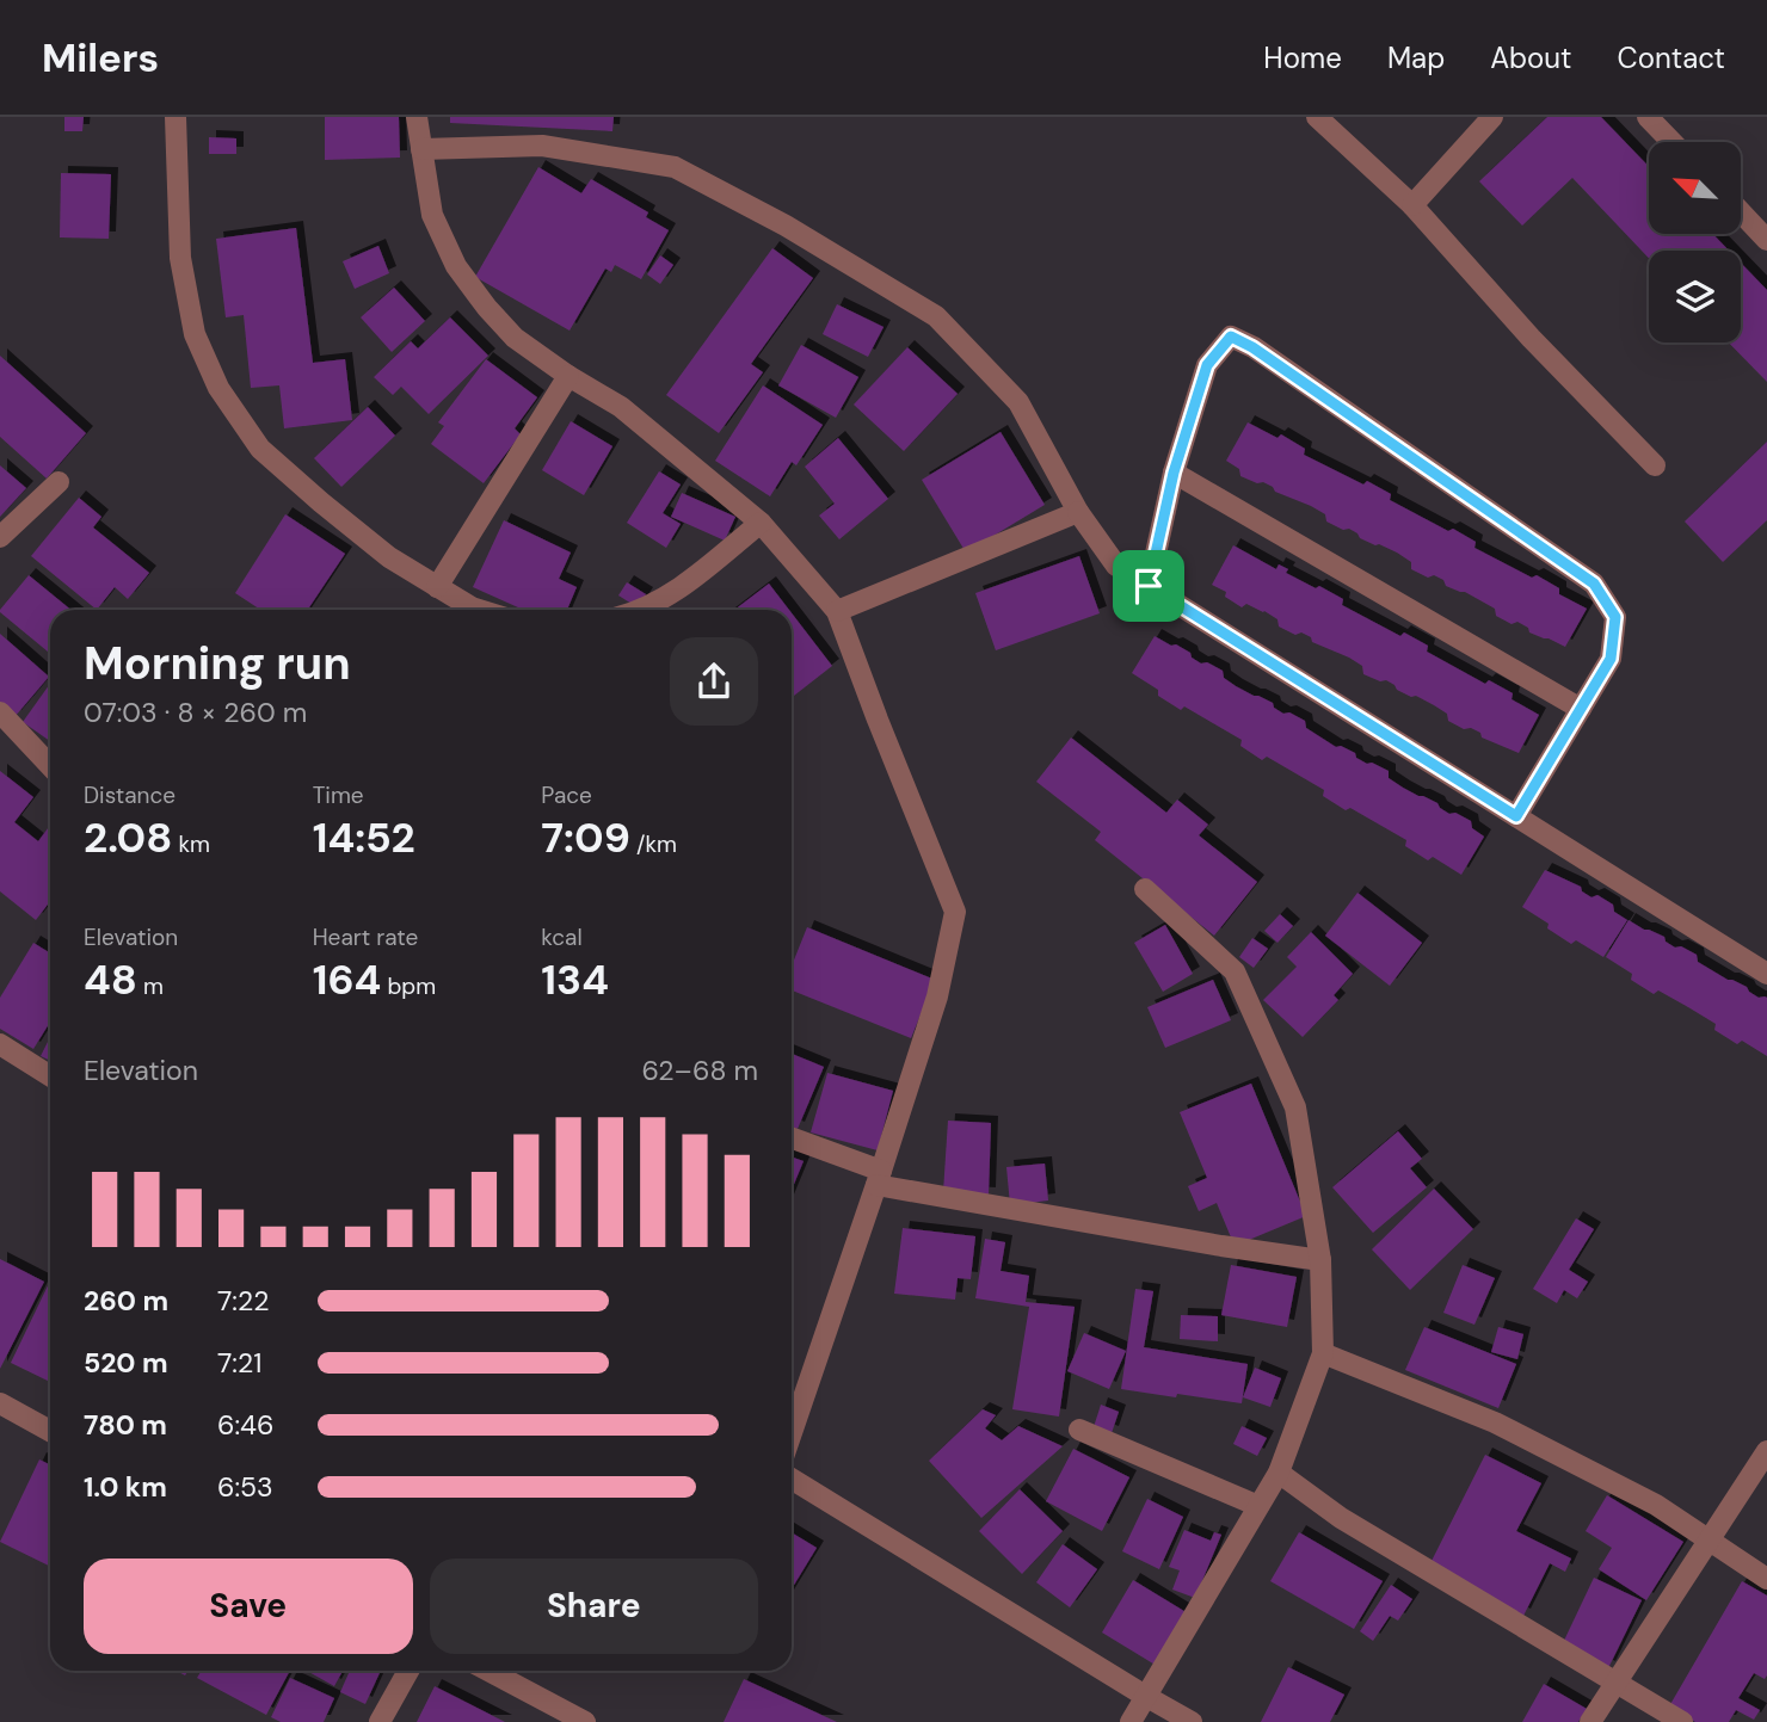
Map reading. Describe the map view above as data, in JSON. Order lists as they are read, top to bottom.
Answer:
{
  "north": "top left",
  "page": {
    "header": "Milers",
    "nav": [
      "Home",
      "Map",
      "About",
      "Contact"
    ],
    "heading": ["Morning run", "07:03 · 8 × 260 m"],
    "stats": [
      ["Distance", "2.08 km"],
      ["Time", "14:52"],
      ["Pace", "7:09 /km"],
      ["Elevation", "48 m"],
      ["Heart rate", "164 bpm"],
      ["kcal", "134"]
    ],
    "chart": ["Elevation", "62–68 m"],
    "list": [
      {
        "name": "260 m",
        "note": "7:22"
      },
      {
        "name": "520 m",
        "note": "7:21"
      },
      {
        "name": "780 m",
        "note": "6:46"
      },
      {
        "name": "1.0 km",
        "note": "6:53"
      }
    ],
    "buttons": ["Save", "Share"]
  }
}
